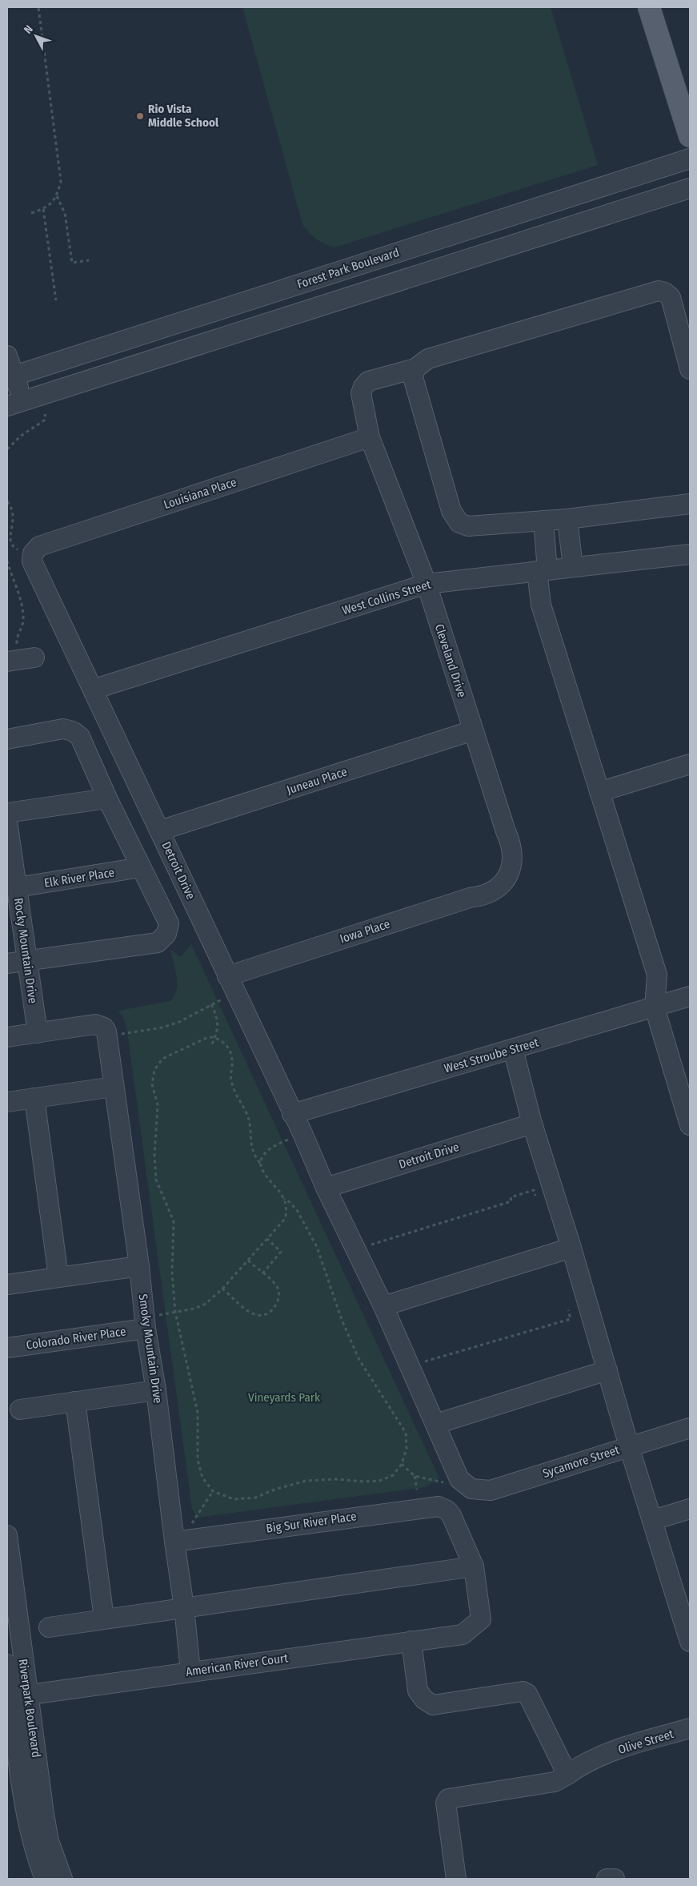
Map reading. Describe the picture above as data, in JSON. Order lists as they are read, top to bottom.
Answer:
{
  "streets": {
    "street": [
      "Forest Park Boulevard",
      "Louisiana Place",
      "West Collins Street",
      "Cleveland Drive",
      "Juneau Place",
      "Detroit Drive",
      "Elk River Place",
      "Iowa Place",
      "Rocky Mountain Drive",
      "West Stroube Street",
      "Colorado River Place",
      "Smoky Mountain Drive",
      "Sycamore Street",
      "Big Sur River Place",
      "American River Court",
      "Riverpark Boulevard",
      "Olive Street"
    ]
  },
  "crossings": [
    ["Louisiana Place", "Cleveland Drive"],
    ["Louisiana Place", "Detroit Drive"],
    ["West Collins Street", "Cleveland Drive"],
    ["West Collins Street", "Detroit Drive"],
    ["Cleveland Drive", "Juneau Place"],
    ["Cleveland Drive", "Iowa Place"],
    ["Juneau Place", "Detroit Drive"],
    ["Detroit Drive", "Iowa Place"],
    ["Detroit Drive", "West Stroube Street"],
    ["Detroit Drive", "Sycamore Street"],
    ["Elk River Place", "Rocky Mountain Drive"],
    ["Colorado River Place", "Smoky Mountain Drive"],
    ["Smoky Mountain Drive", "Big Sur River Place"],
    ["Smoky Mountain Drive", "American River Court"],
    ["Big Sur River Place", "American River Court"],
    ["American River Court", "Riverpark Boulevard"]
  ],
  "parks": ["Vineyards Park"],
  "places": ["Rio Vista Middle School"],
  "north": "top left"
}
